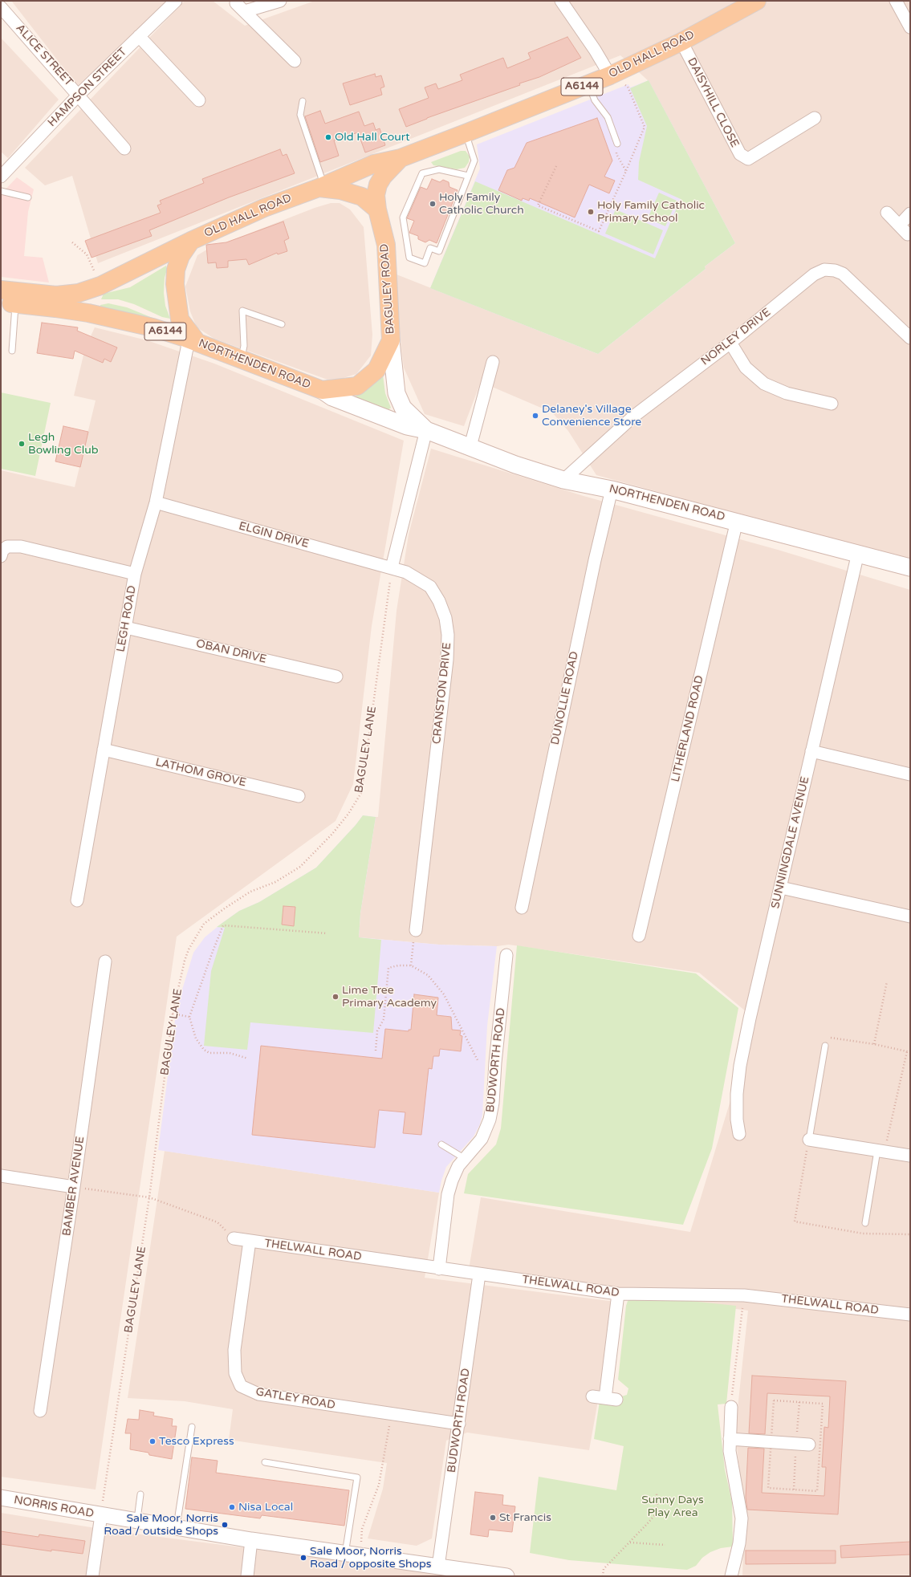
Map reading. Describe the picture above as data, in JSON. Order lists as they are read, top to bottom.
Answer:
{
  "streets": {
    "main road": [
      "OLD HALL ROAD",
      "A6144",
      "BAGULEY ROAD",
      "NORTHENDEN ROAD"
    ],
    "street": [
      "ALICE STREET",
      "HAMPSON STREET",
      "DAISYHILL CLOSE",
      "NORLEY DRIVE",
      "ELGIN DRIVE",
      "LEGH ROAD",
      "OBAN DRIVE",
      "CRANSTON DRIVE",
      "DUNOLLIE ROAD",
      "LITHERLAND ROAD",
      "LATHOM GROVE",
      "SUNNINGDALE AVENUE",
      "BUDWORTH ROAD",
      "BAMBER AVENUE",
      "THELWALL ROAD",
      "GATLEY ROAD",
      "NORRIS ROAD"
    ],
    "path": ["BAGULEY LANE"]
  },
  "crossings": [
    ["OLD HALL ROAD", "A6144"],
    ["OLD HALL ROAD", "DAISYHILL CLOSE"],
    ["OLD HALL ROAD", "BAGULEY ROAD"],
    ["ALICE STREET", "HAMPSON STREET"],
    ["A6144", "BAGULEY ROAD"],
    ["A6144", "NORTHENDEN ROAD"],
    ["A6144", "LEGH ROAD"],
    ["BAGULEY ROAD", "NORTHENDEN ROAD"],
    ["NORLEY DRIVE", "NORTHENDEN ROAD"],
    ["NORTHENDEN ROAD", "LEGH ROAD"],
    ["NORTHENDEN ROAD", "DUNOLLIE ROAD"],
    ["NORTHENDEN ROAD", "LITHERLAND ROAD"],
    ["NORTHENDEN ROAD", "SUNNINGDALE AVENUE"],
    ["ELGIN DRIVE", "LEGH ROAD"],
    ["ELGIN DRIVE", "CRANSTON DRIVE"],
    ["ELGIN DRIVE", "BAGULEY LANE"],
    ["LEGH ROAD", "OBAN DRIVE"],
    ["LEGH ROAD", "LATHOM GROVE"],
    ["CRANSTON DRIVE", "BAGULEY LANE"],
    ["BAGULEY LANE", "NORRIS ROAD"],
    ["BUDWORTH ROAD", "THELWALL ROAD"],
    ["BUDWORTH ROAD", "GATLEY ROAD"],
    ["BUDWORTH ROAD", "NORRIS ROAD"],
    ["THELWALL ROAD", "GATLEY ROAD"]
  ],
  "parks": ["Sunny Days Play Area"],
  "places": [
    "Old Hall Court",
    "Holy Family Catholic Church",
    "Holy Family Catholic Primary School",
    "Delaney's Village Convenience Store",
    "Legh Bowling Club",
    "Lime Tree Primary Academy",
    "Tesco Express",
    "Nisa Local",
    "St Francis",
    "Sale Moor, Norris Road / outside Shops",
    "Sale Moor, Norris Road / opposite Shops"
  ]
}
